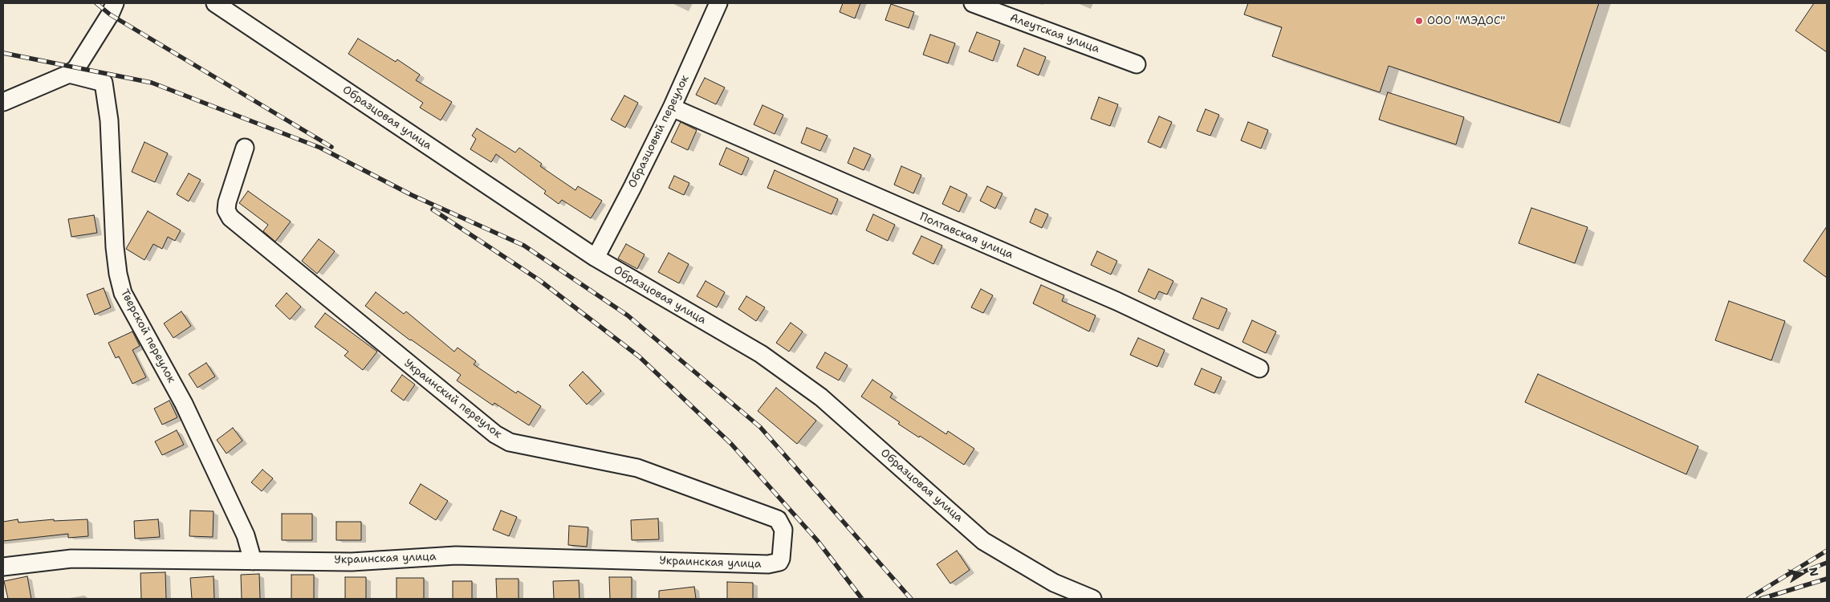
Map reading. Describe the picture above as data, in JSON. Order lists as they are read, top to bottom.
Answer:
{
  "streets": {
    "street": [
      "Алеутская улица",
      "Образцовая улица",
      "Образцовый переулок",
      "Полтавская улица",
      "Тверской переулок",
      "Украинский переулок",
      "Украинская улица"
    ]
  },
  "crossings": [
    ["Образцовая улица", "Образцовый переулок"],
    ["Образцовый переулок", "Полтавская улица"],
    ["Тверской переулок", "Украинская улица"],
    ["Украинский переулок", "Украинская улица"]
  ],
  "places": ["ООО \"МЭДОС\""],
  "north": "right"
}
